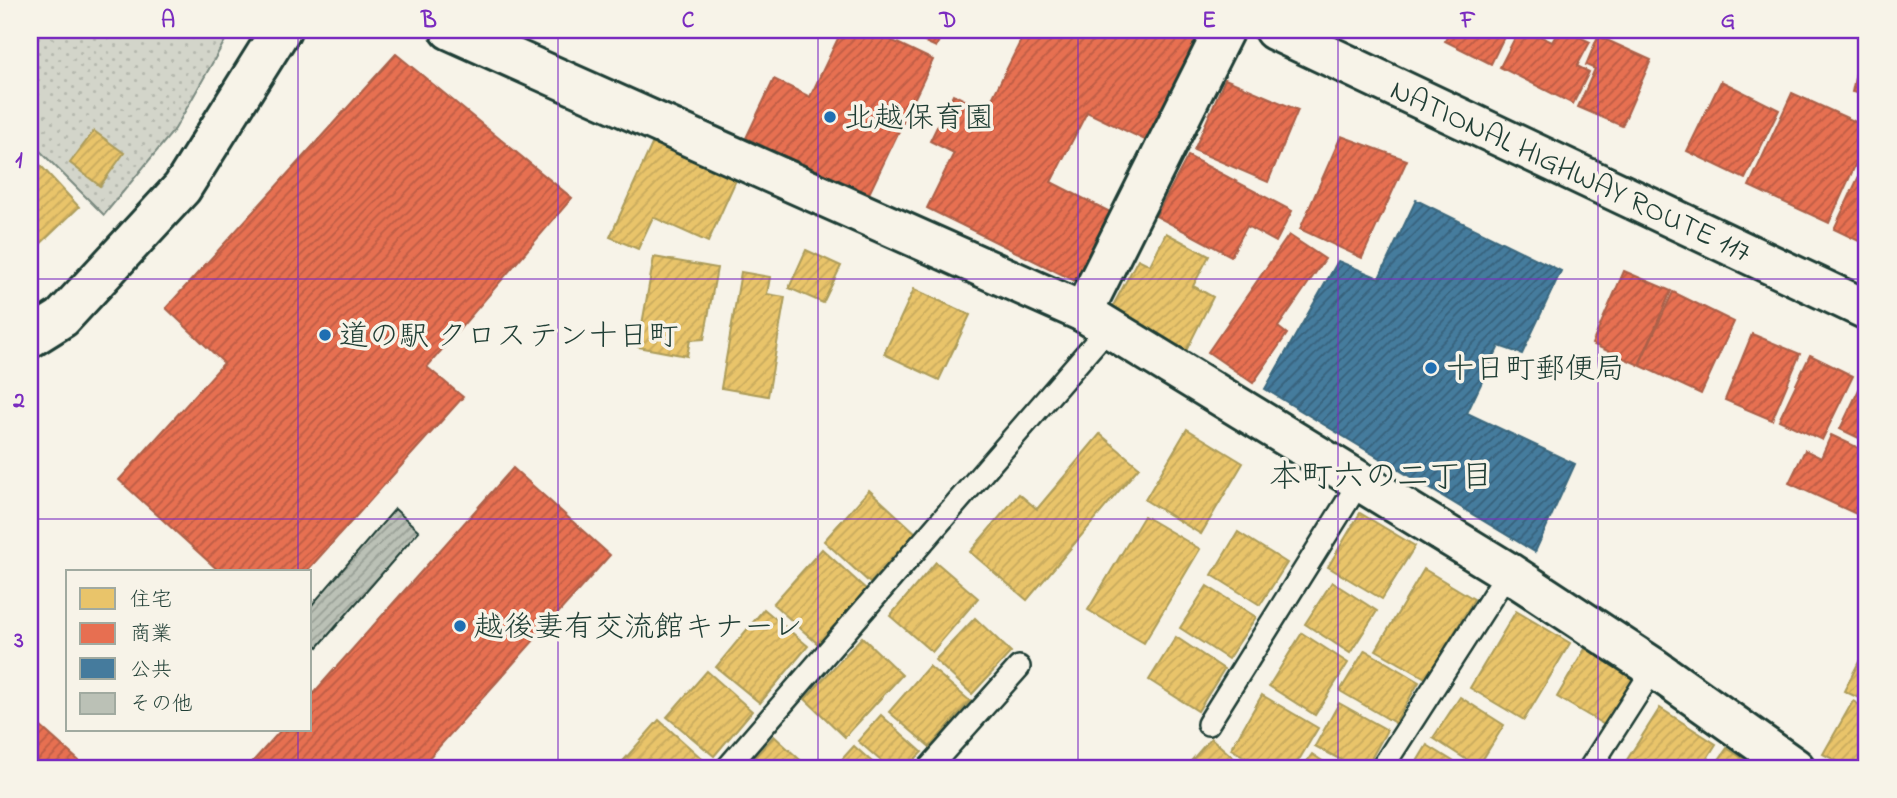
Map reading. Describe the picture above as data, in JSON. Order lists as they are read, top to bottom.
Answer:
{
  "streets": {
    "main road": ["NATIONAL HIGHWAY ROUTE 117"]
  },
  "districts": ["本町六の二丁目"],
  "places": [
    "北越保育園",
    "道の駅 クロステン十日町",
    "十日町郵便局",
    "越後妻有交流館キナーレ"
  ],
  "legend": [
    "住宅",
    "商業",
    "公共",
    "その他"
  ],
  "grid": {
    "columns": [
      "A",
      "B",
      "C",
      "D",
      "E",
      "F",
      "G"
    ],
    "rows": ["1", "2", "3"]
  }
}
